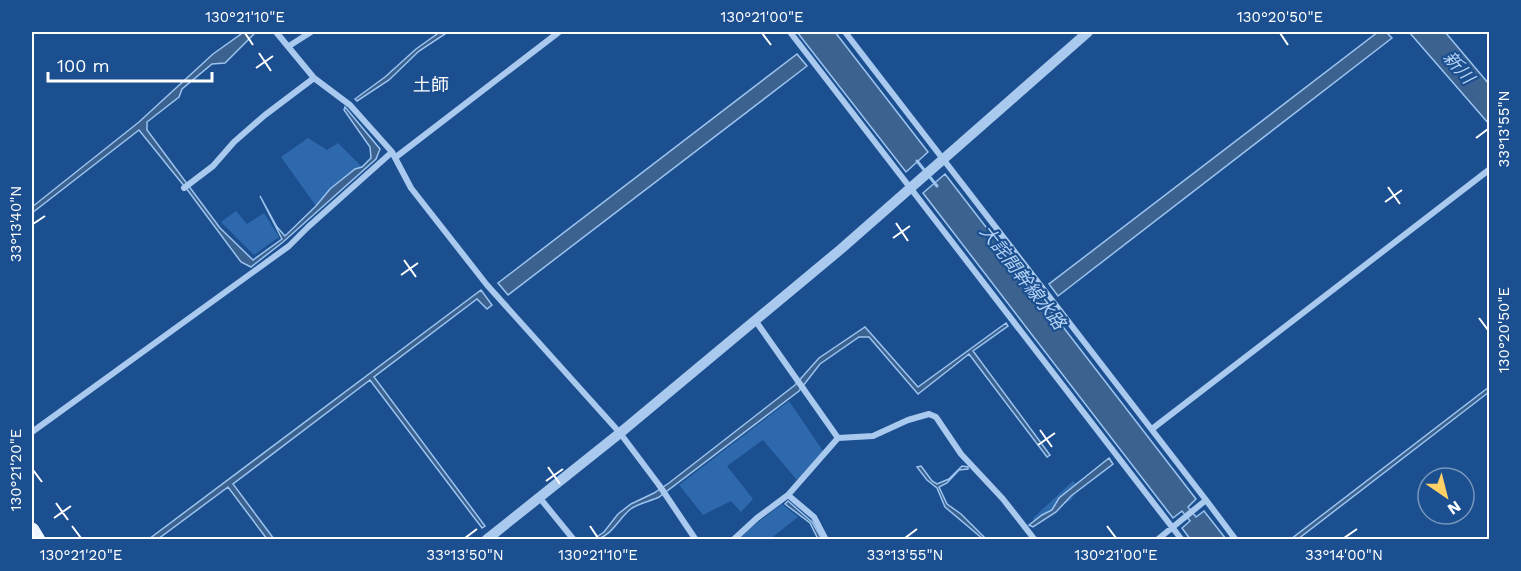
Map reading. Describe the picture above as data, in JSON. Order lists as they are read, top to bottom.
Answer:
{
  "districts": ["土師"],
  "water": ["新川", "大詫間幹線水路"],
  "scale_bar": "100 m",
  "north": "bottom right",
  "coordinates": [
    "130°21'10\"E",
    "130°21'00\"E",
    "130°20'50\"E",
    "33°13'55\"N",
    "33°13'40\"N",
    "130°21'20\"E",
    "33°13'50\"N",
    "33°14'00\"N"
  ]
}
